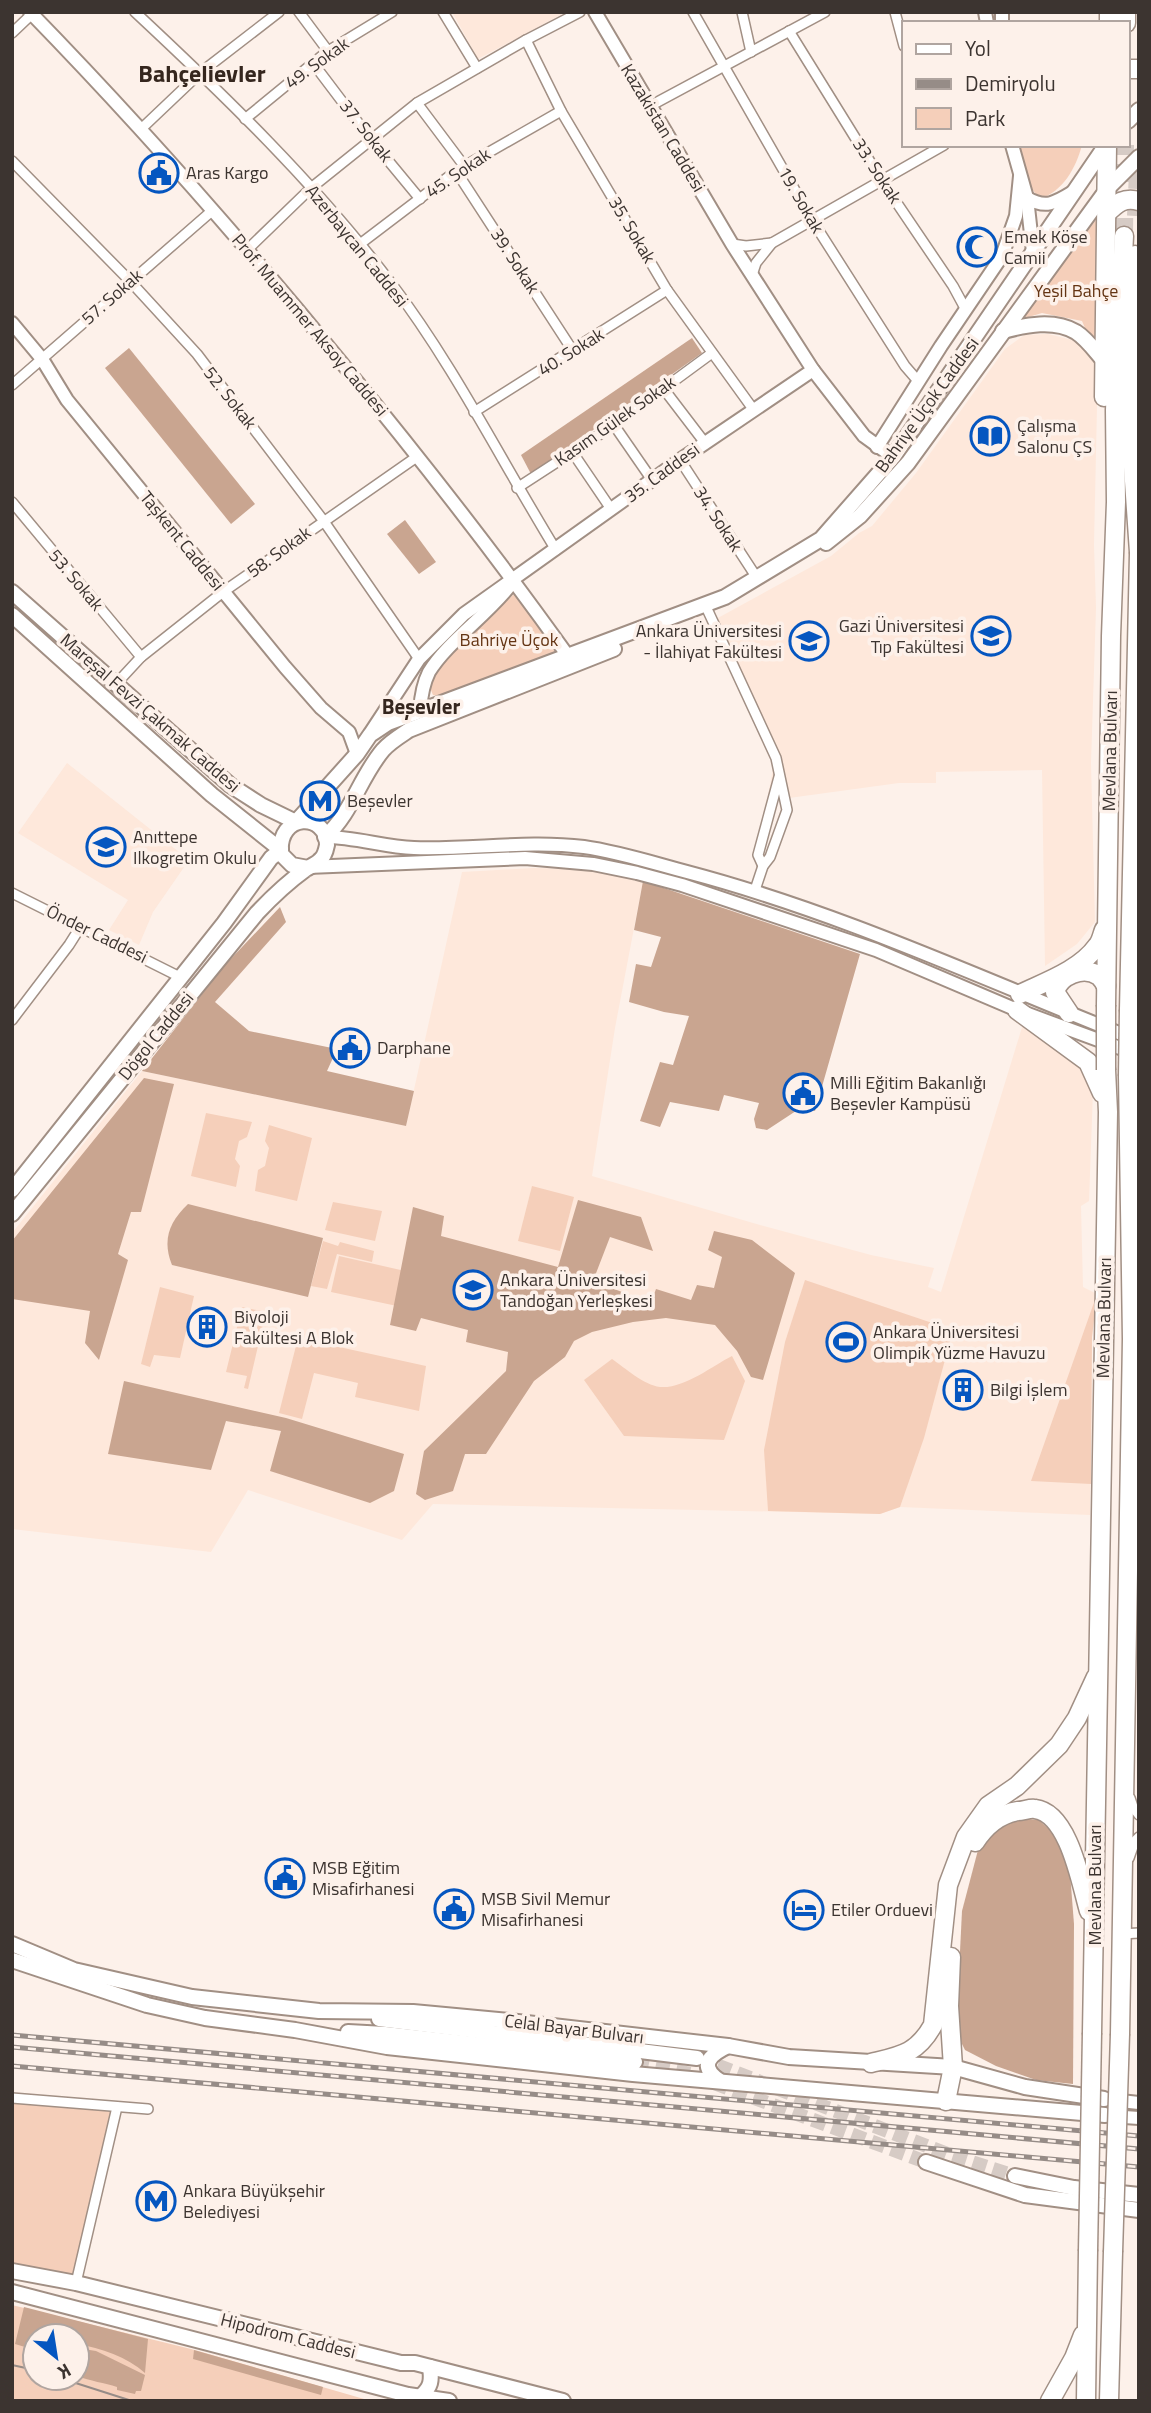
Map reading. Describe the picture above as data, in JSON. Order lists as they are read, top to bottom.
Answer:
{
  "streets": {
    "highway": ["Mevlana Bulvarı"],
    "main road": [
      "Bahriye Üçok Caddesi",
      "Mareşal Fevzi Çakmak Caddesi",
      "Dögol Caddesi",
      "Celal Bayar Bulvarı",
      "Hipodrom Caddesi"
    ],
    "street": [
      "49. Sokak",
      "Kazakistan Caddesi",
      "37. Sokak",
      "33. Sokak",
      "45. Sokak",
      "19. Sokak",
      "35. Sokak",
      "Azerbaycan Caddesi",
      "39. Sokak",
      "57. Sokak",
      "Prof. Muammer Aksoy Caddesi",
      "40. Sokak",
      "52. Sokak",
      "Kasım Gülek Sokak",
      "35. Caddesi",
      "34. Sokak",
      "Taşkent Caddesi",
      "58. Sokak",
      "53. Sokak",
      "Önder Caddesi"
    ]
  },
  "crossings": [
    ["49. Sokak", "37. Sokak"],
    ["49. Sokak", "Azerbaycan Caddesi"],
    ["Kazakistan Caddesi", "Bahriye Üçok Caddesi"],
    ["Kazakistan Caddesi", "35. Caddesi"],
    ["37. Sokak", "45. Sokak"],
    ["45. Sokak", "35. Sokak"],
    ["45. Sokak", "Azerbaycan Caddesi"],
    ["45. Sokak", "39. Sokak"],
    ["35. Sokak", "40. Sokak"],
    ["35. Sokak", "Kasım Gülek Sokak"],
    ["35. Sokak", "35. Caddesi"],
    ["Azerbaycan Caddesi", "40. Sokak"],
    ["Azerbaycan Caddesi", "Kasım Gülek Sokak"],
    ["Azerbaycan Caddesi", "35. Caddesi"],
    ["39. Sokak", "40. Sokak"],
    ["57. Sokak", "Prof. Muammer Aksoy Caddesi"],
    ["57. Sokak", "52. Sokak"],
    ["57. Sokak", "Taşkent Caddesi"],
    ["Prof. Muammer Aksoy Caddesi", "Bahriye Üçok Caddesi"],
    ["Prof. Muammer Aksoy Caddesi", "35. Caddesi"],
    ["Prof. Muammer Aksoy Caddesi", "58. Sokak"],
    ["52. Sokak", "58. Sokak"],
    ["Bahriye Üçok Caddesi", "34. Sokak"],
    ["35. Caddesi", "34. Sokak"],
    ["Taşkent Caddesi", "58. Sokak"],
    ["58. Sokak", "53. Sokak"],
    ["58. Sokak", "Mareşal Fevzi Çakmak Caddesi"],
    ["Mareşal Fevzi Çakmak Caddesi", "Dögol Caddesi"],
    ["Önder Caddesi", "Dögol Caddesi"]
  ],
  "districts": ["Bahçelievler", "Beşevler"],
  "parks": ["Yeşil Bahçe", "Bahriye Üçok"],
  "places": {
    "public building": [
      "Aras Kargo",
      "Darphane",
      "Milli Eğitim Bakanlığı Beşevler Kampüsü",
      "MSB Eğitim Misafirhanesi",
      "MSB Sivil Memur Misafirhanesi"
    ],
    "mosque": ["Emek Köşe Camii"],
    "library": ["Çalışma Salonu ÇS"],
    "school or university": [
      "Gazi Üniversitesi Tıp Fakültesi",
      "Ankara Üniversitesi - İlahiyat Fakültesi",
      "Anıttepe Ilkogretim Okulu",
      "Ankara Üniversitesi Tandoğan Yerleşkesi"
    ],
    "metro station": ["Beşevler", "Ankara Büyükşehir Belediyesi"],
    "building": ["Biyoloji Fakültesi A Blok", "Bilgi İşlem"],
    "sports": ["Ankara Üniversitesi Olimpik Yüzme Havuzu"],
    "hotel": ["Etiler Orduevi"]
  },
  "legend": ["Yol", "Demiryolu", "Park"],
  "north": "bottom right"
}
